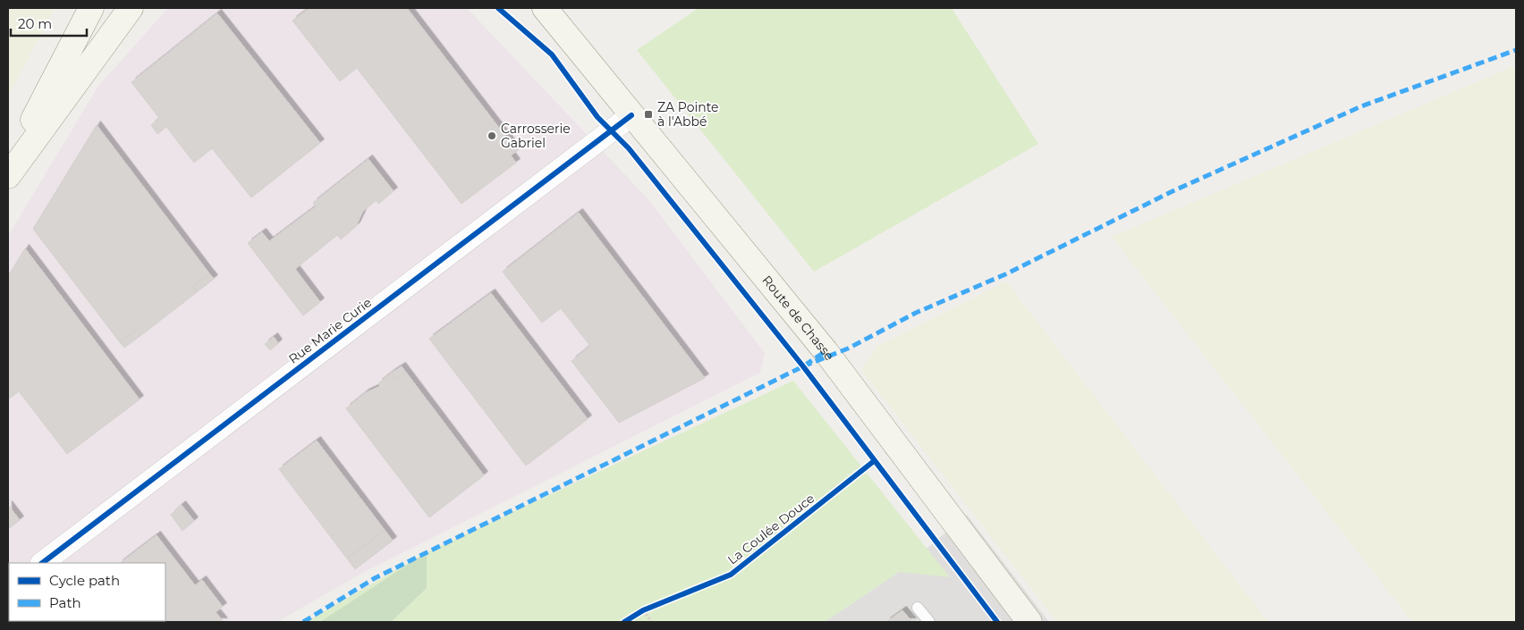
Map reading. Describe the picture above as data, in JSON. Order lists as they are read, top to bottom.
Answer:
{
  "streets": {
    "main road": ["Route de Chasse"],
    "street": ["Rue Marie Curie"],
    "cycle path": ["La Coulée Douce"]
  },
  "crossings": [
    ["Route de Chasse", "Rue Marie Curie"]
  ],
  "places": {
    "transit": ["ZA Pointe à l'Abbé"],
    "other": ["Carrosserie Gabriel"]
  },
  "legend": ["Cycle path", "Path"],
  "scale_bar": "20 m"
}
